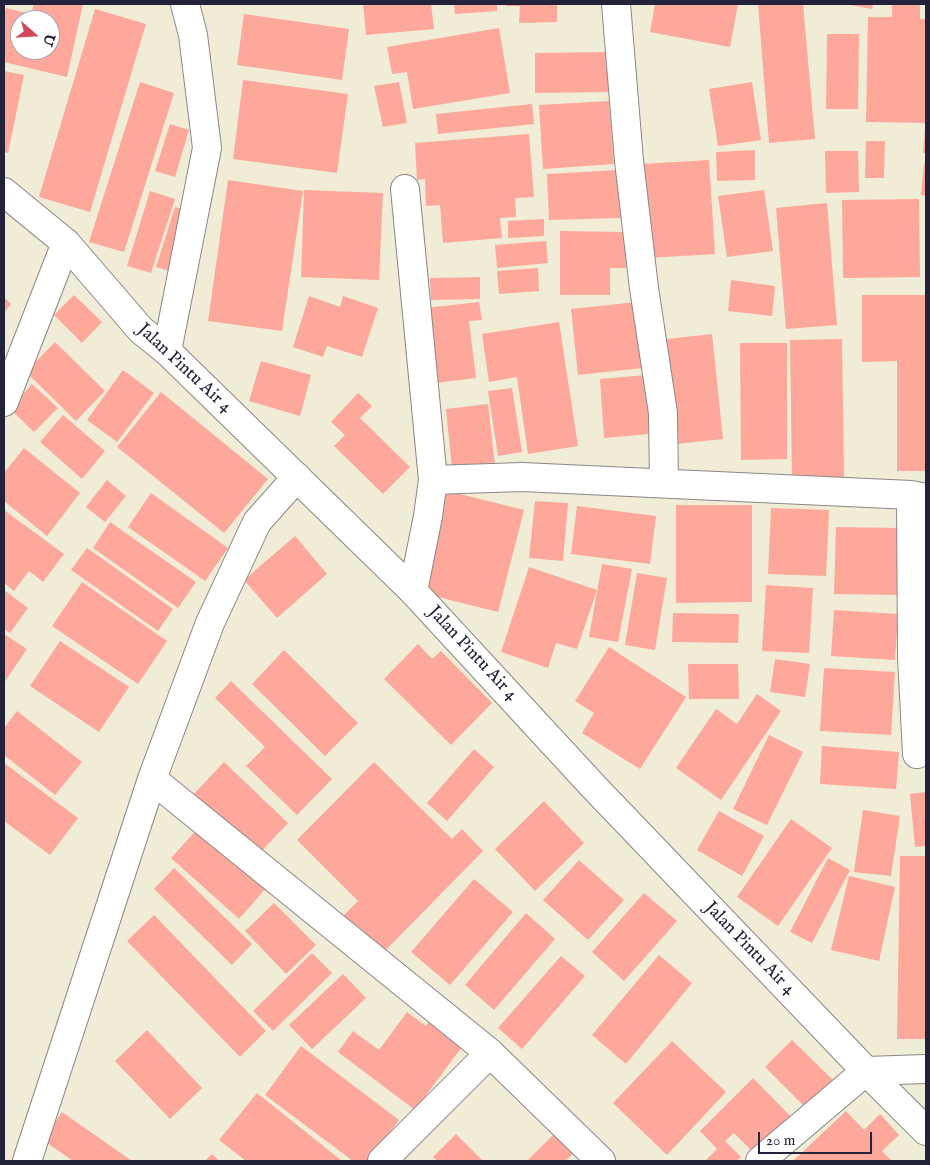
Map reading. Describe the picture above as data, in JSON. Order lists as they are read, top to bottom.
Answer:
{
  "streets": {
    "street": ["Jalan Pintu Air 4"]
  },
  "scale_bar": "20 m",
  "north": "right"
}
